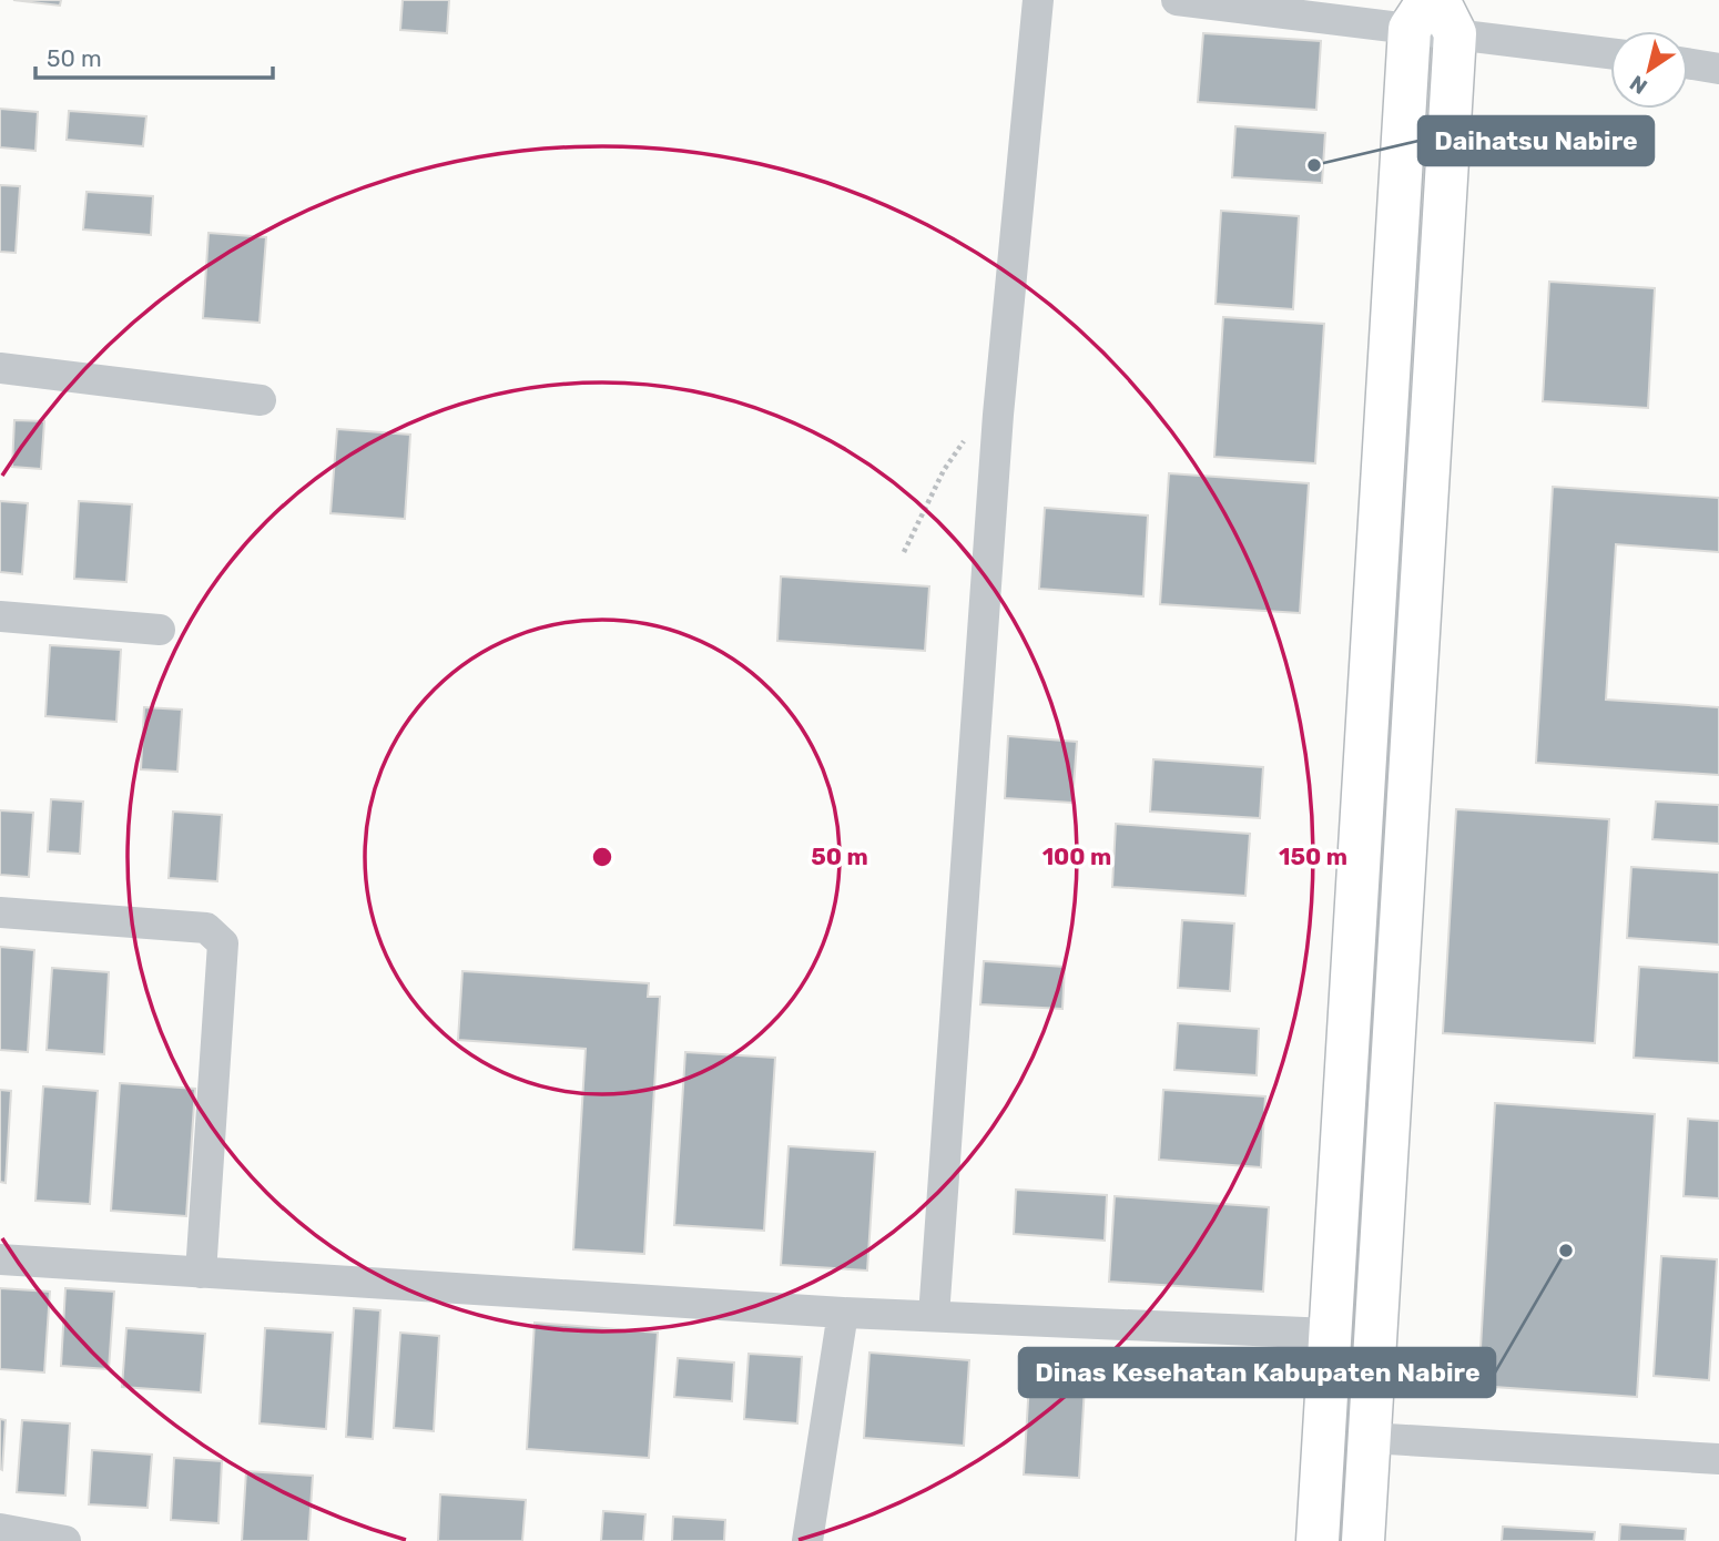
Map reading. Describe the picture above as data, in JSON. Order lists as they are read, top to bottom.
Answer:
{
  "places": ["Daihatsu Nabire", "Dinas Kesehatan Kabupaten Nabire"],
  "scale_bar": "50 m",
  "north": "bottom left",
  "rings": ["50 m", "100 m", "150 m"]
}
